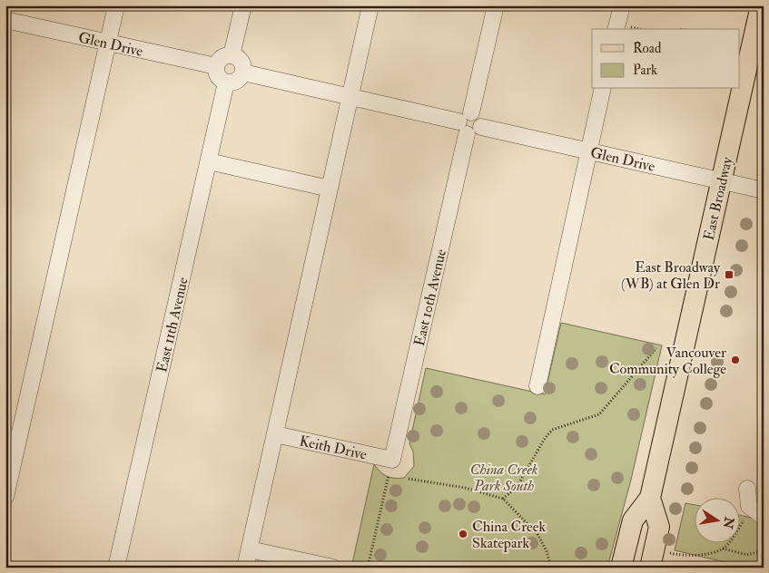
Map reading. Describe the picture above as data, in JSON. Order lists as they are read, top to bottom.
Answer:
{
  "streets": {
    "main road": ["East Broadway"],
    "street": [
      "Glen Drive",
      "East 10th Avenue",
      "East 11th Avenue",
      "Keith Drive"
    ]
  },
  "crossings": [
    ["Glen Drive", "East Broadway"],
    ["Glen Drive", "East 10th Avenue"],
    ["Glen Drive", "East 11th Avenue"],
    ["East 10th Avenue", "Keith Drive"]
  ],
  "parks": ["China Creek Park South"],
  "places": {
    "transit": ["East Broadway (WB) at Glen Dr"],
    "other": ["Vancouver Community College", "China Creek Skatepark"]
  },
  "legend": ["Road", "Park"],
  "north": "right"
}
